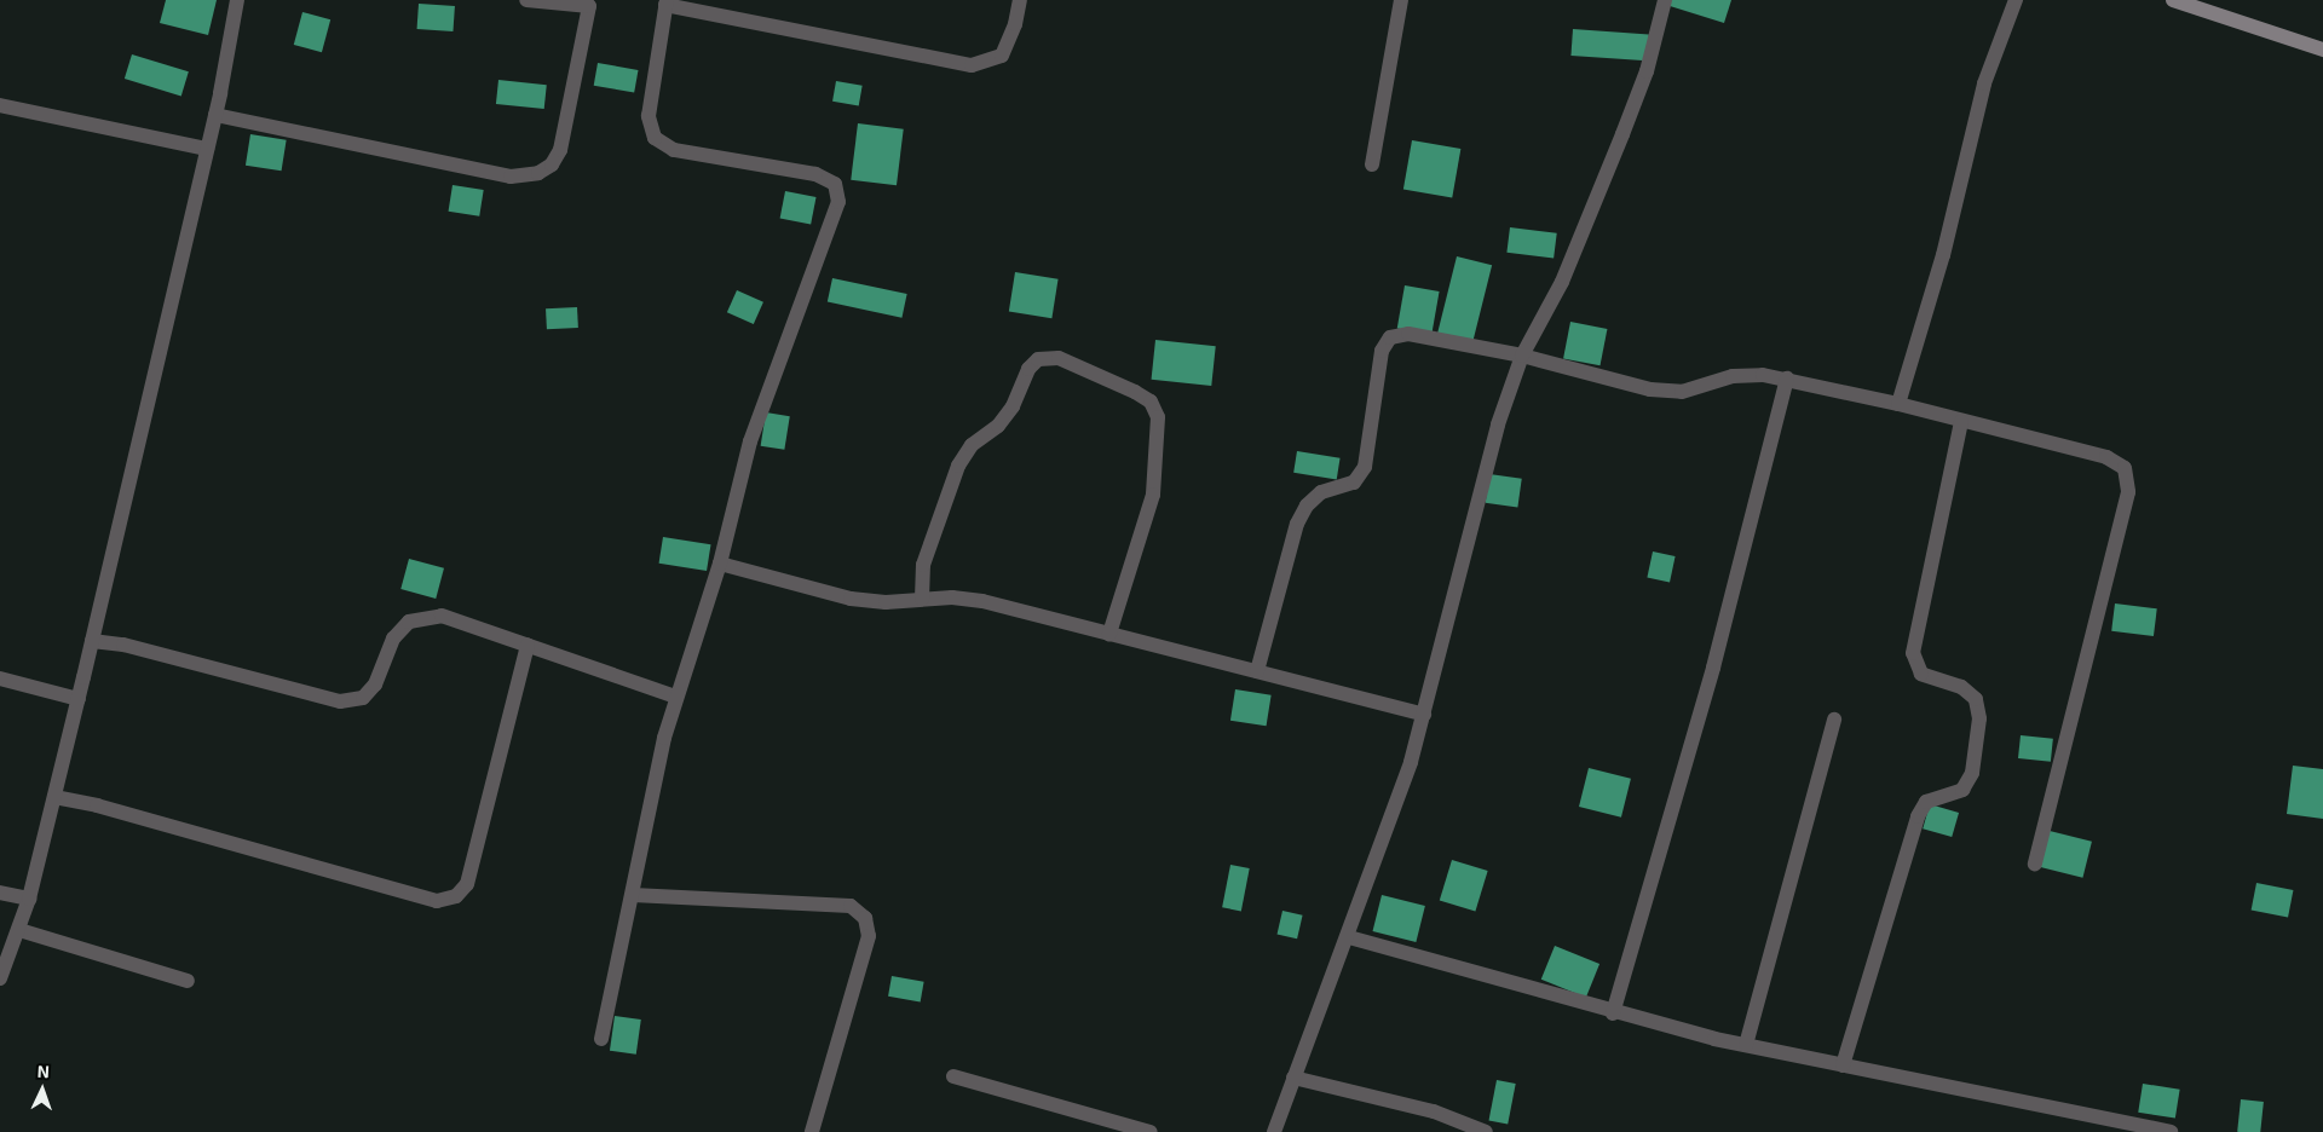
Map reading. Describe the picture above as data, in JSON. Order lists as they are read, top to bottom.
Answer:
{
  "north": "top"
}
